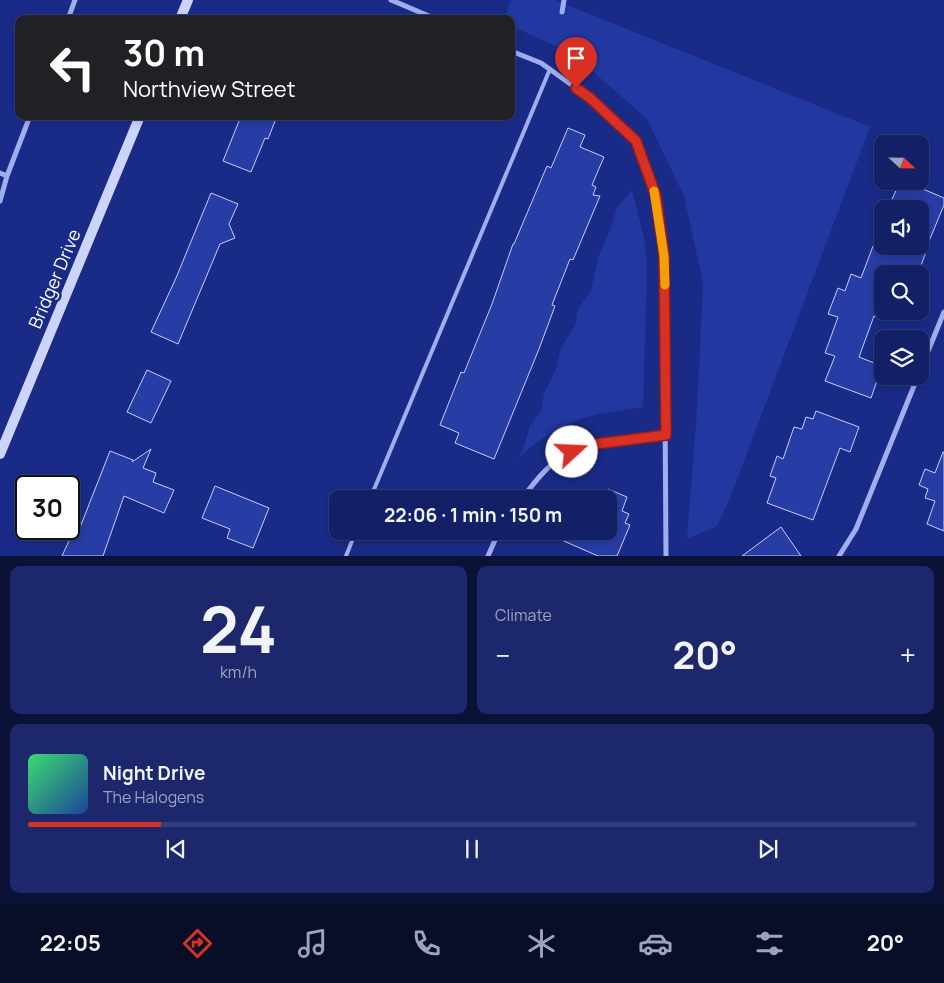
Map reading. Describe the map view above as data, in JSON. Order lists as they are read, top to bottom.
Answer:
{
  "streets": {
    "main road": ["Bridger Drive"]
  },
  "north": "right",
  "page": {
    "turn": ["30 m", "Northview Street"],
    "limit": "30",
    "trip": "22:06 · 1 min · 150 m",
    "tile": [
      ["24", "km/h"],
      "Climate"
    ],
    "heat": ["−", "20°", "+"],
    "song": ["Night Drive", "The Halogens"],
    "tabs": ["22:05", "20°"]
  }
}
